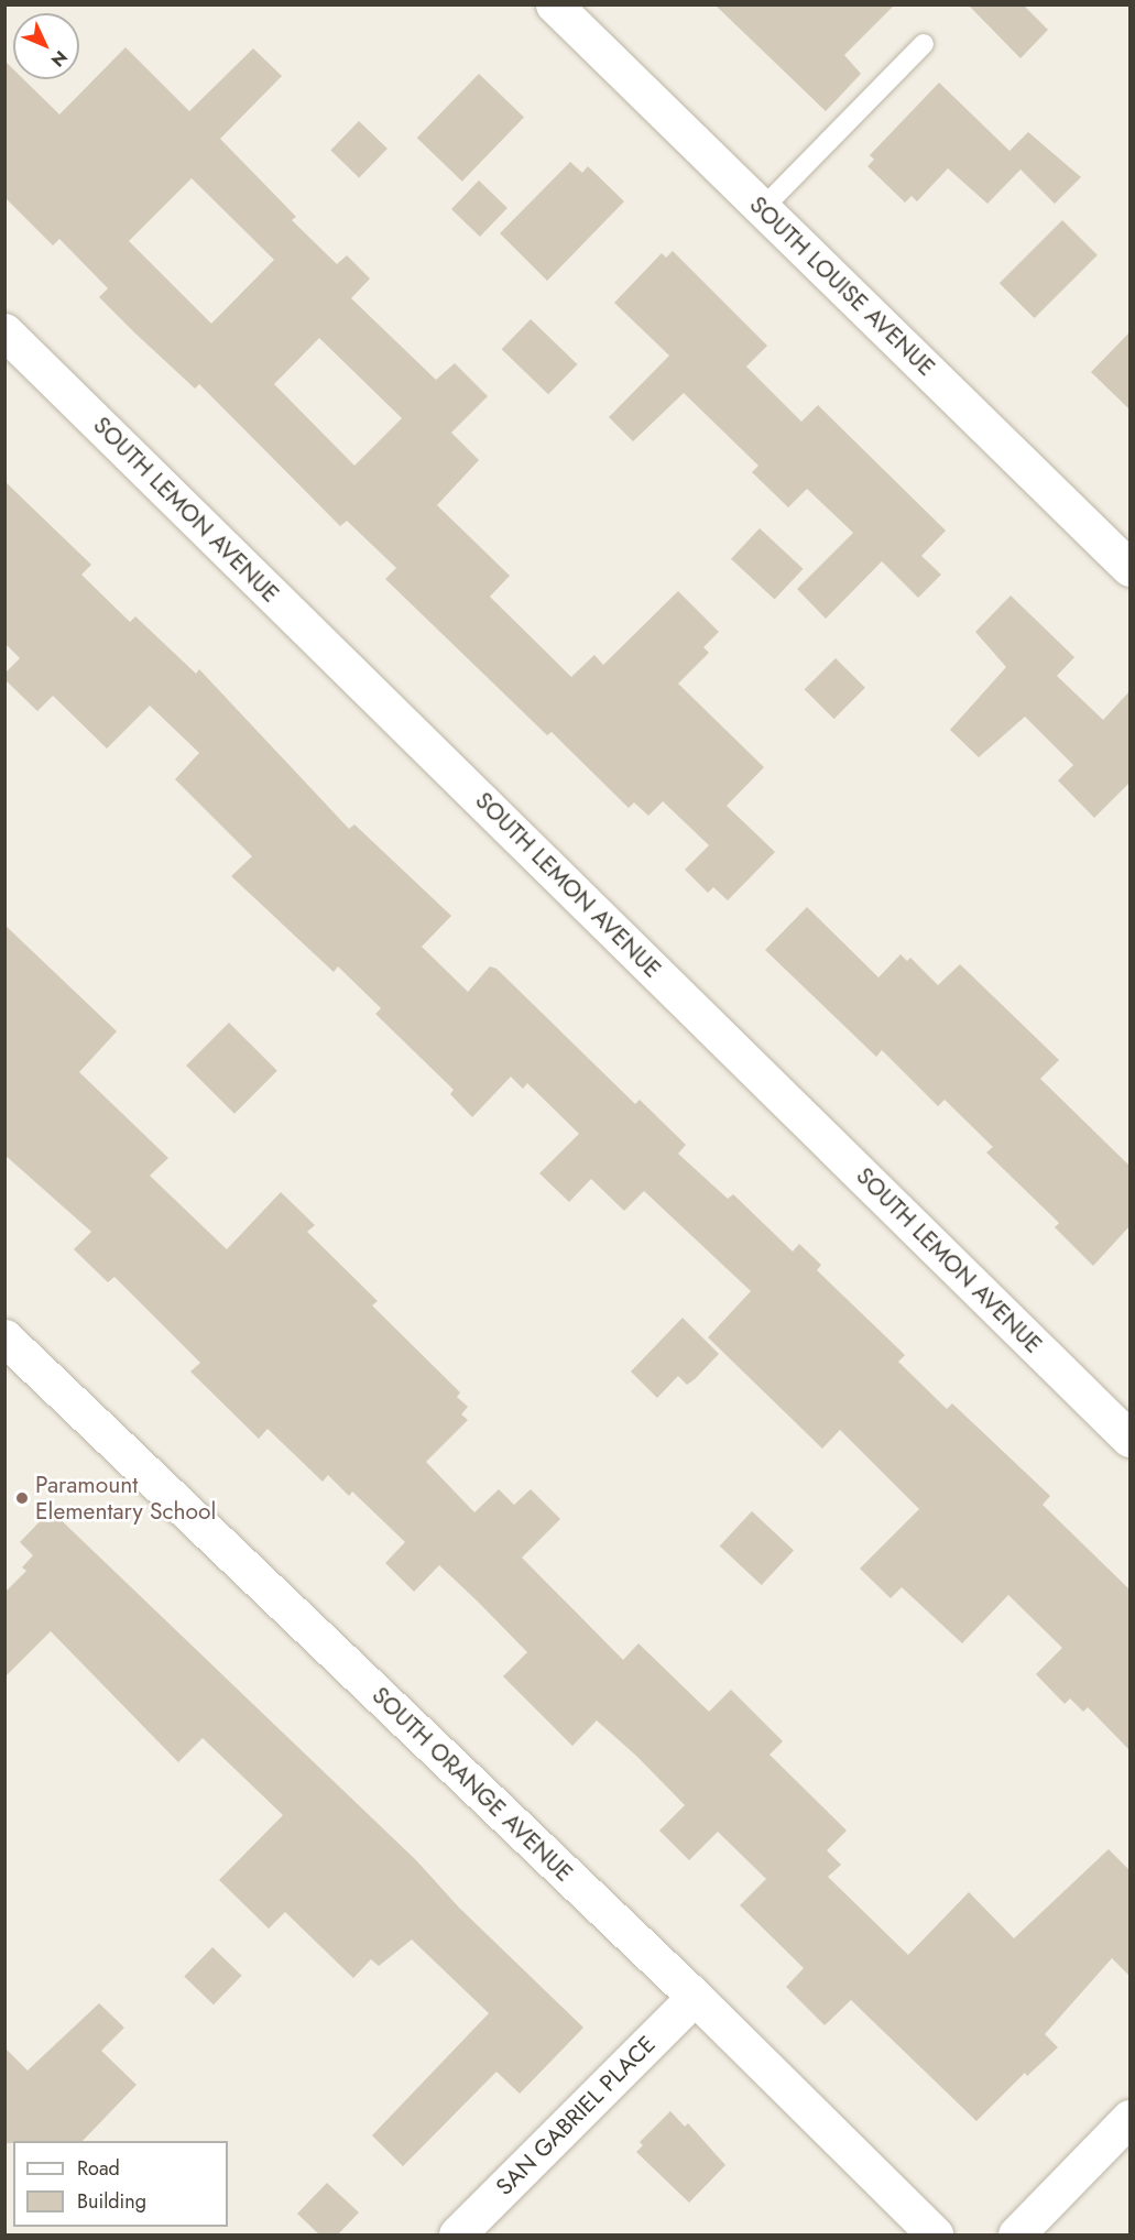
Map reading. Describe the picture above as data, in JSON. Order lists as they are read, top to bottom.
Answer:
{
  "streets": {
    "street": [
      "SOUTH LOUISE AVENUE",
      "SOUTH LEMON AVENUE",
      "SOUTH ORANGE AVENUE",
      "SAN GABRIEL PLACE"
    ]
  },
  "crossings": [
    ["SOUTH ORANGE AVENUE", "SAN GABRIEL PLACE"]
  ],
  "places": ["Paramount Elementary School"],
  "legend": ["Road", "Building"],
  "north": "bottom right"
}
